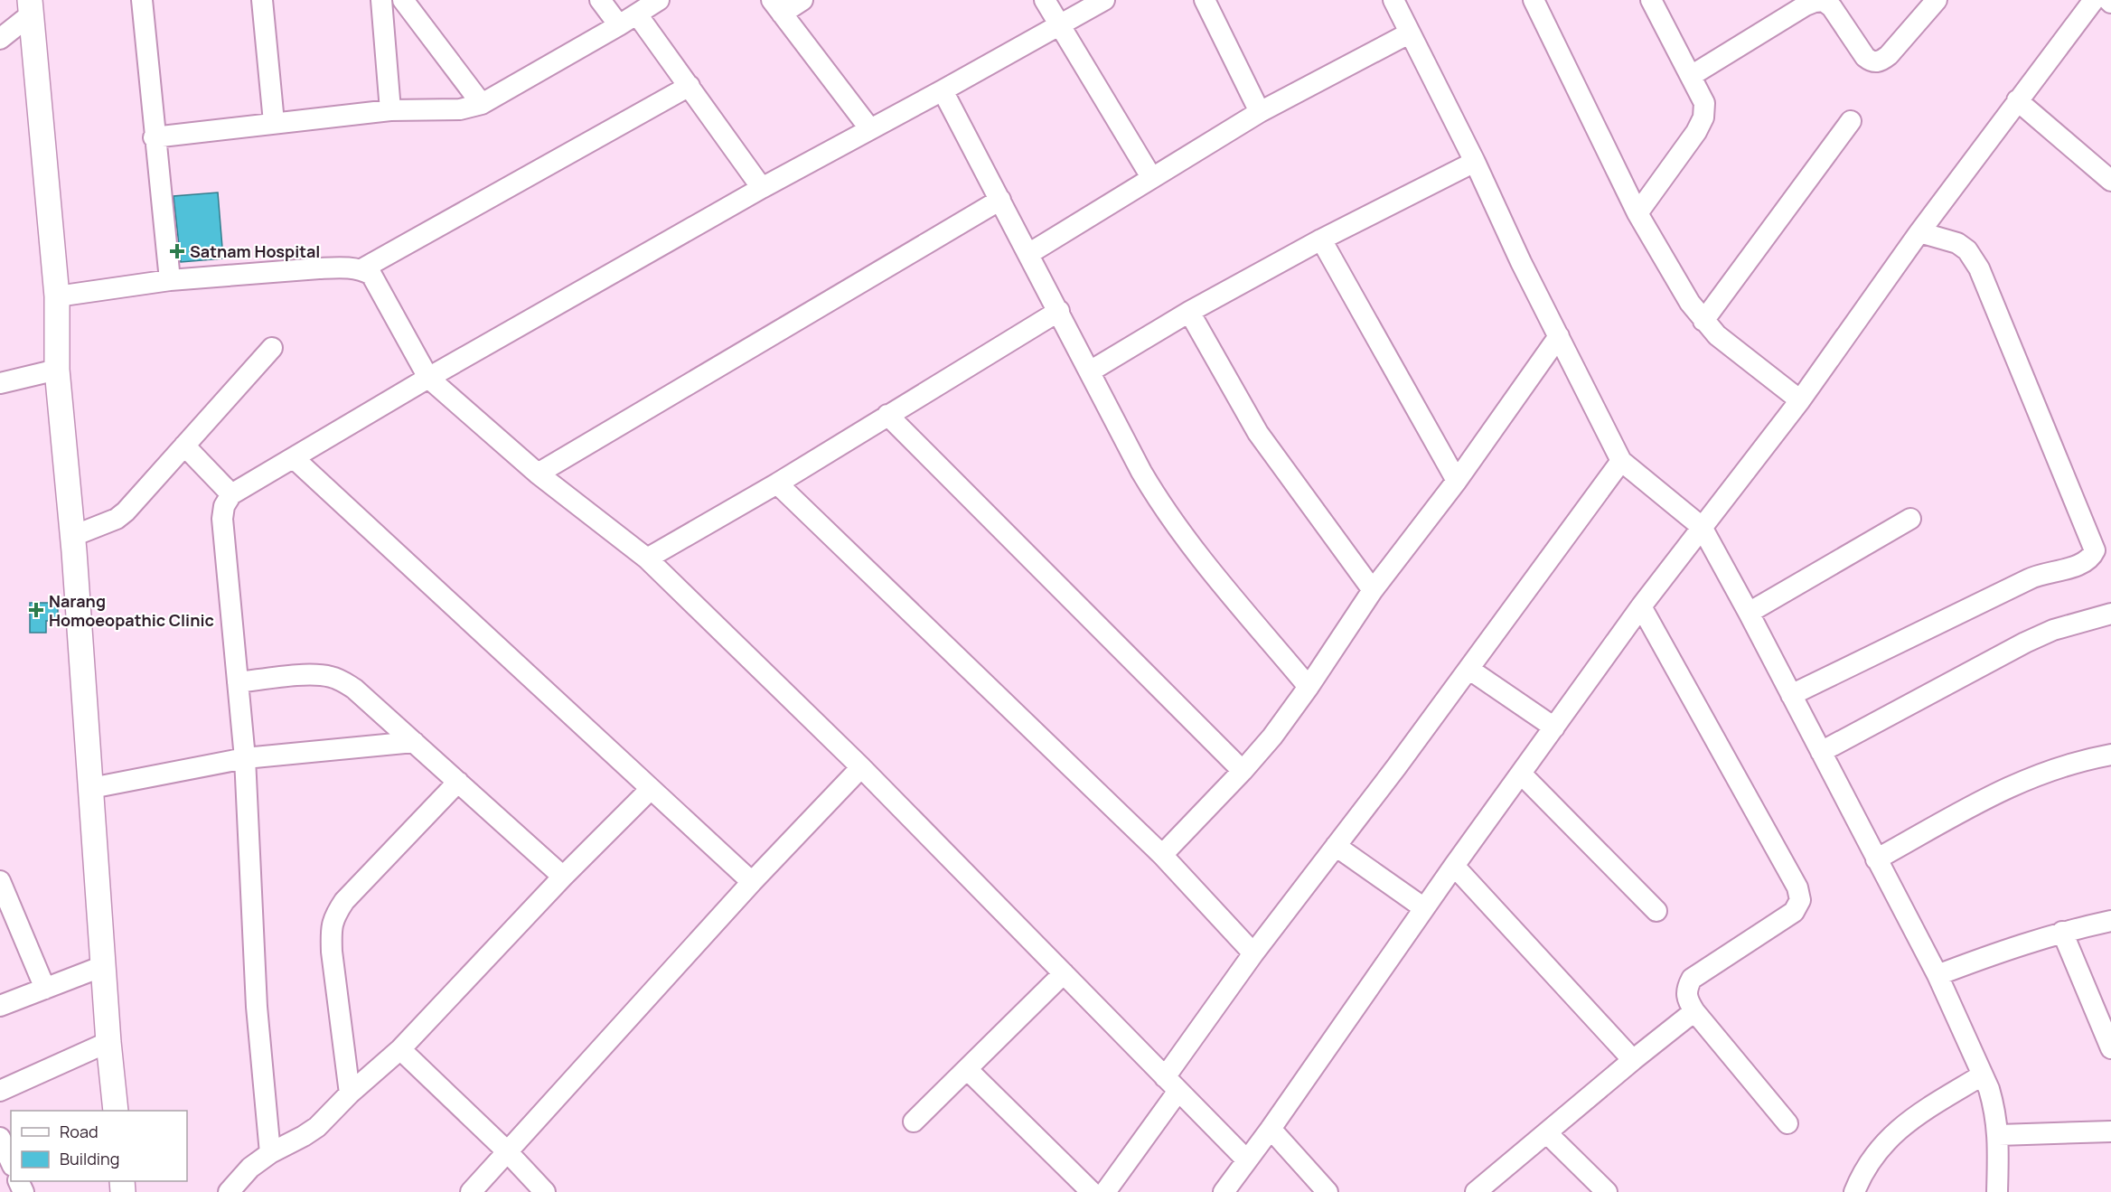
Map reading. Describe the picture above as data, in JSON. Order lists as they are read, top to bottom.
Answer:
{
  "places": {
    "health": ["Satnam Hospital", "Narang Homoeopathic Clinic"]
  },
  "legend": ["Road", "Building"]
}
